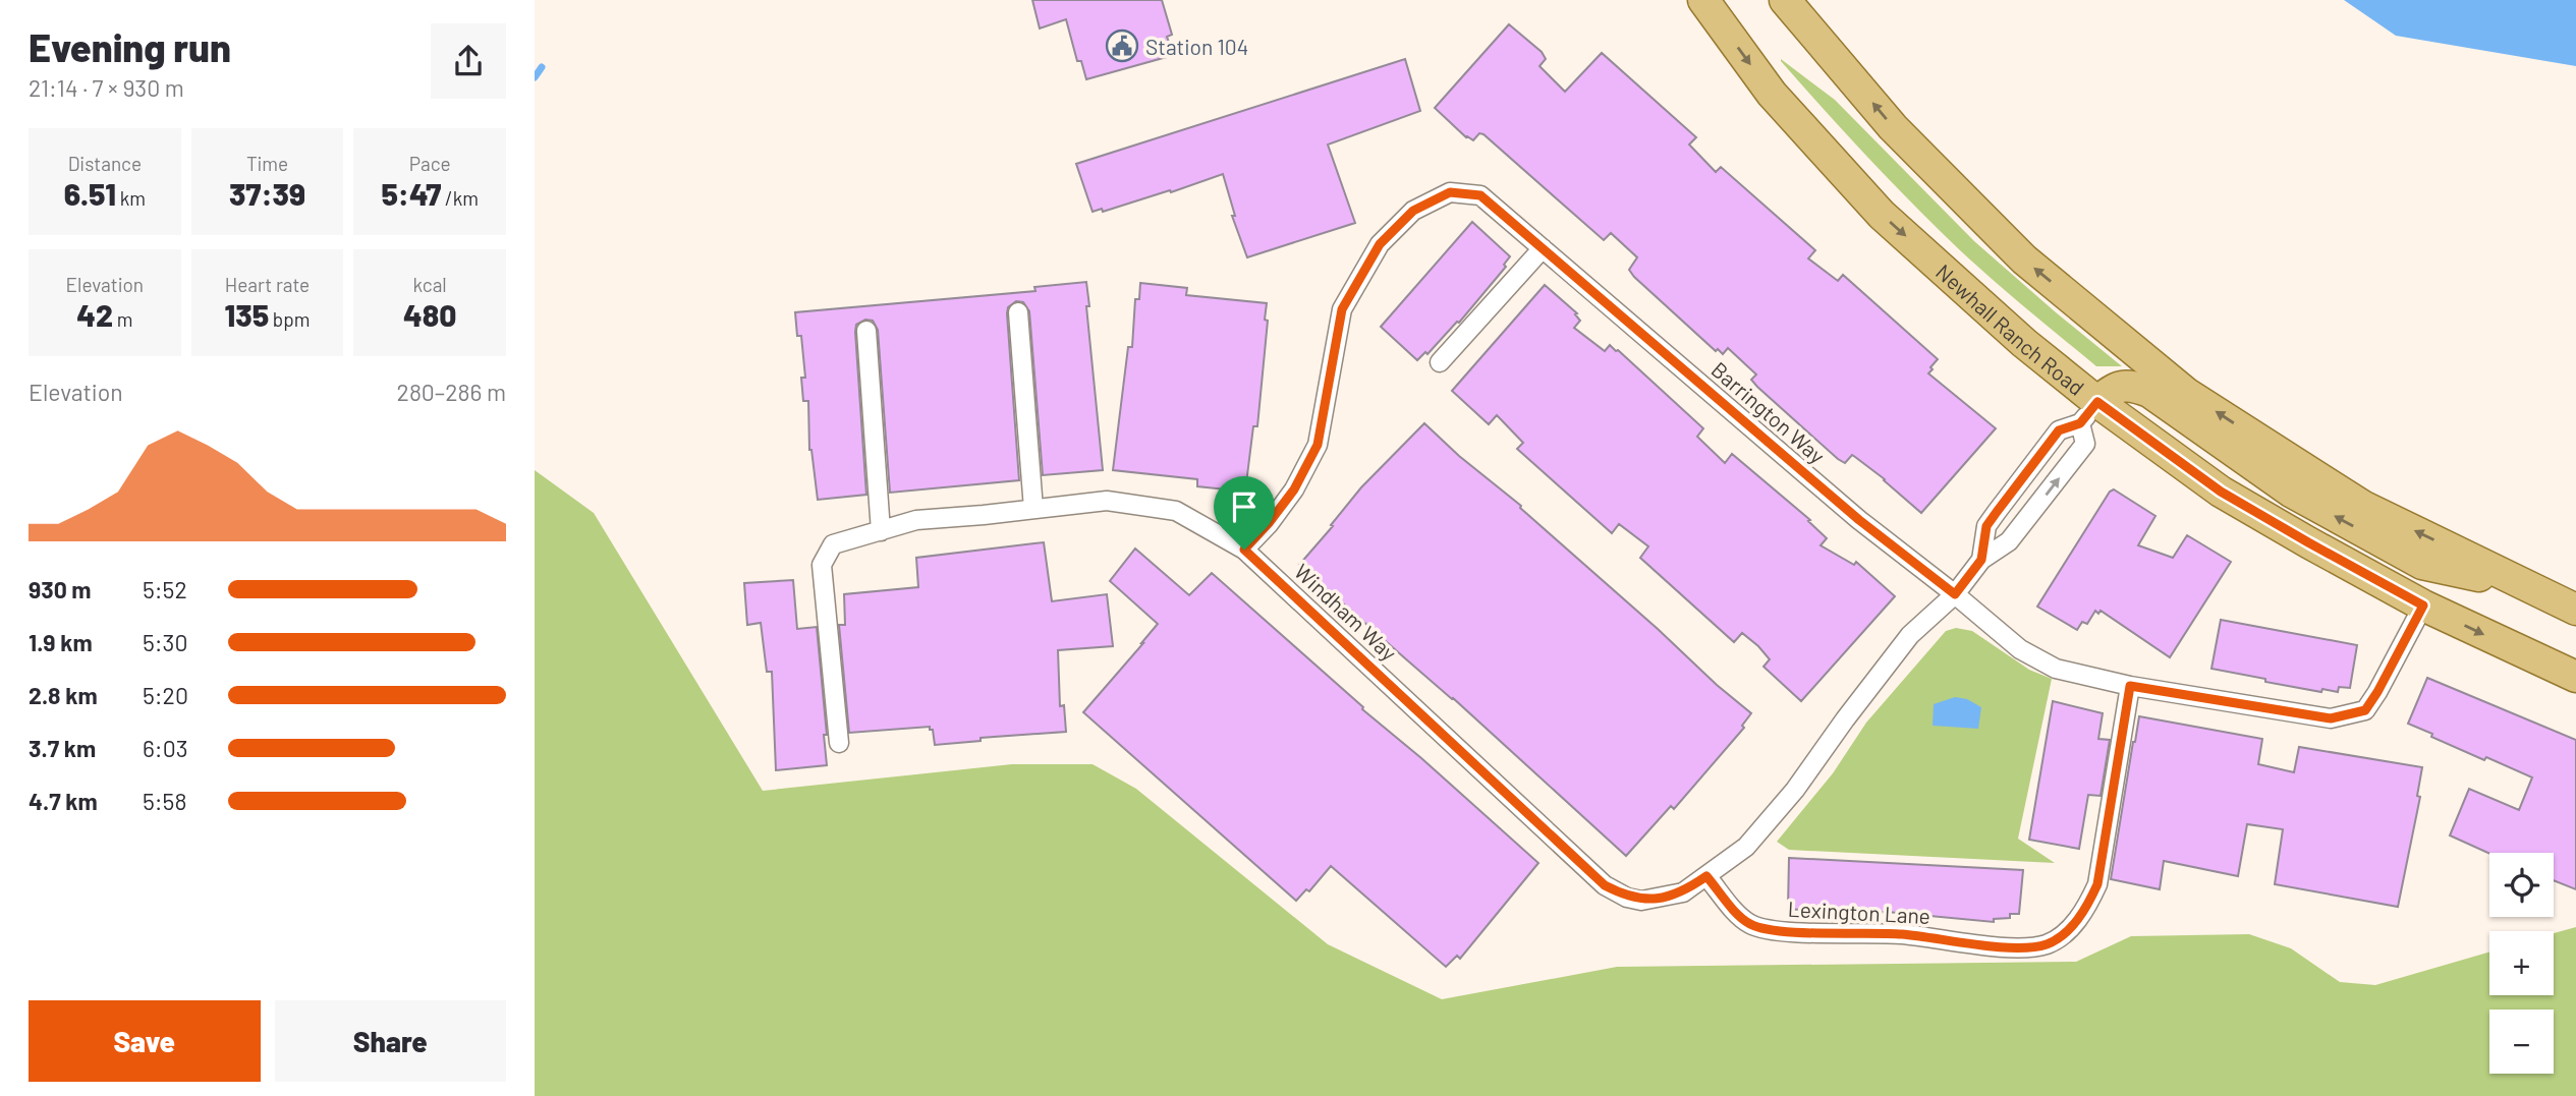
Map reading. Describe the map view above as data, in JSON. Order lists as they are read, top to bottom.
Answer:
{
  "streets": {
    "main road": ["Newhall Ranch Road"],
    "street": ["Barrington Way", "Windham Way", "Lexington Lane"]
  },
  "crossings": [
    ["Newhall Ranch Road", "Barrington Way"],
    ["Barrington Way", "Windham Way"],
    ["Barrington Way", "Lexington Lane"],
    ["Windham Way", "Lexington Lane"]
  ],
  "places": {
    "public building": ["Station 104"]
  },
  "page": {
    "heading": ["Evening run", "21:14 · 7 × 930 m"],
    "stats": [
      ["Distance", "6.51 km"],
      ["Time", "37:39"],
      ["Pace", "5:47 /km"],
      ["Elevation", "42 m"],
      ["Heart rate", "135 bpm"],
      ["kcal", "480"]
    ],
    "chart": ["Elevation", "280–286 m"],
    "list": [
      {
        "name": "930 m",
        "note": "5:52"
      },
      {
        "name": "1.9 km",
        "note": "5:30"
      },
      {
        "name": "2.8 km",
        "note": "5:20"
      },
      {
        "name": "3.7 km",
        "note": "6:03"
      },
      {
        "name": "4.7 km",
        "note": "5:58"
      }
    ],
    "map_buttons": ["+", "−"],
    "buttons": ["Save", "Share"]
  }
}
